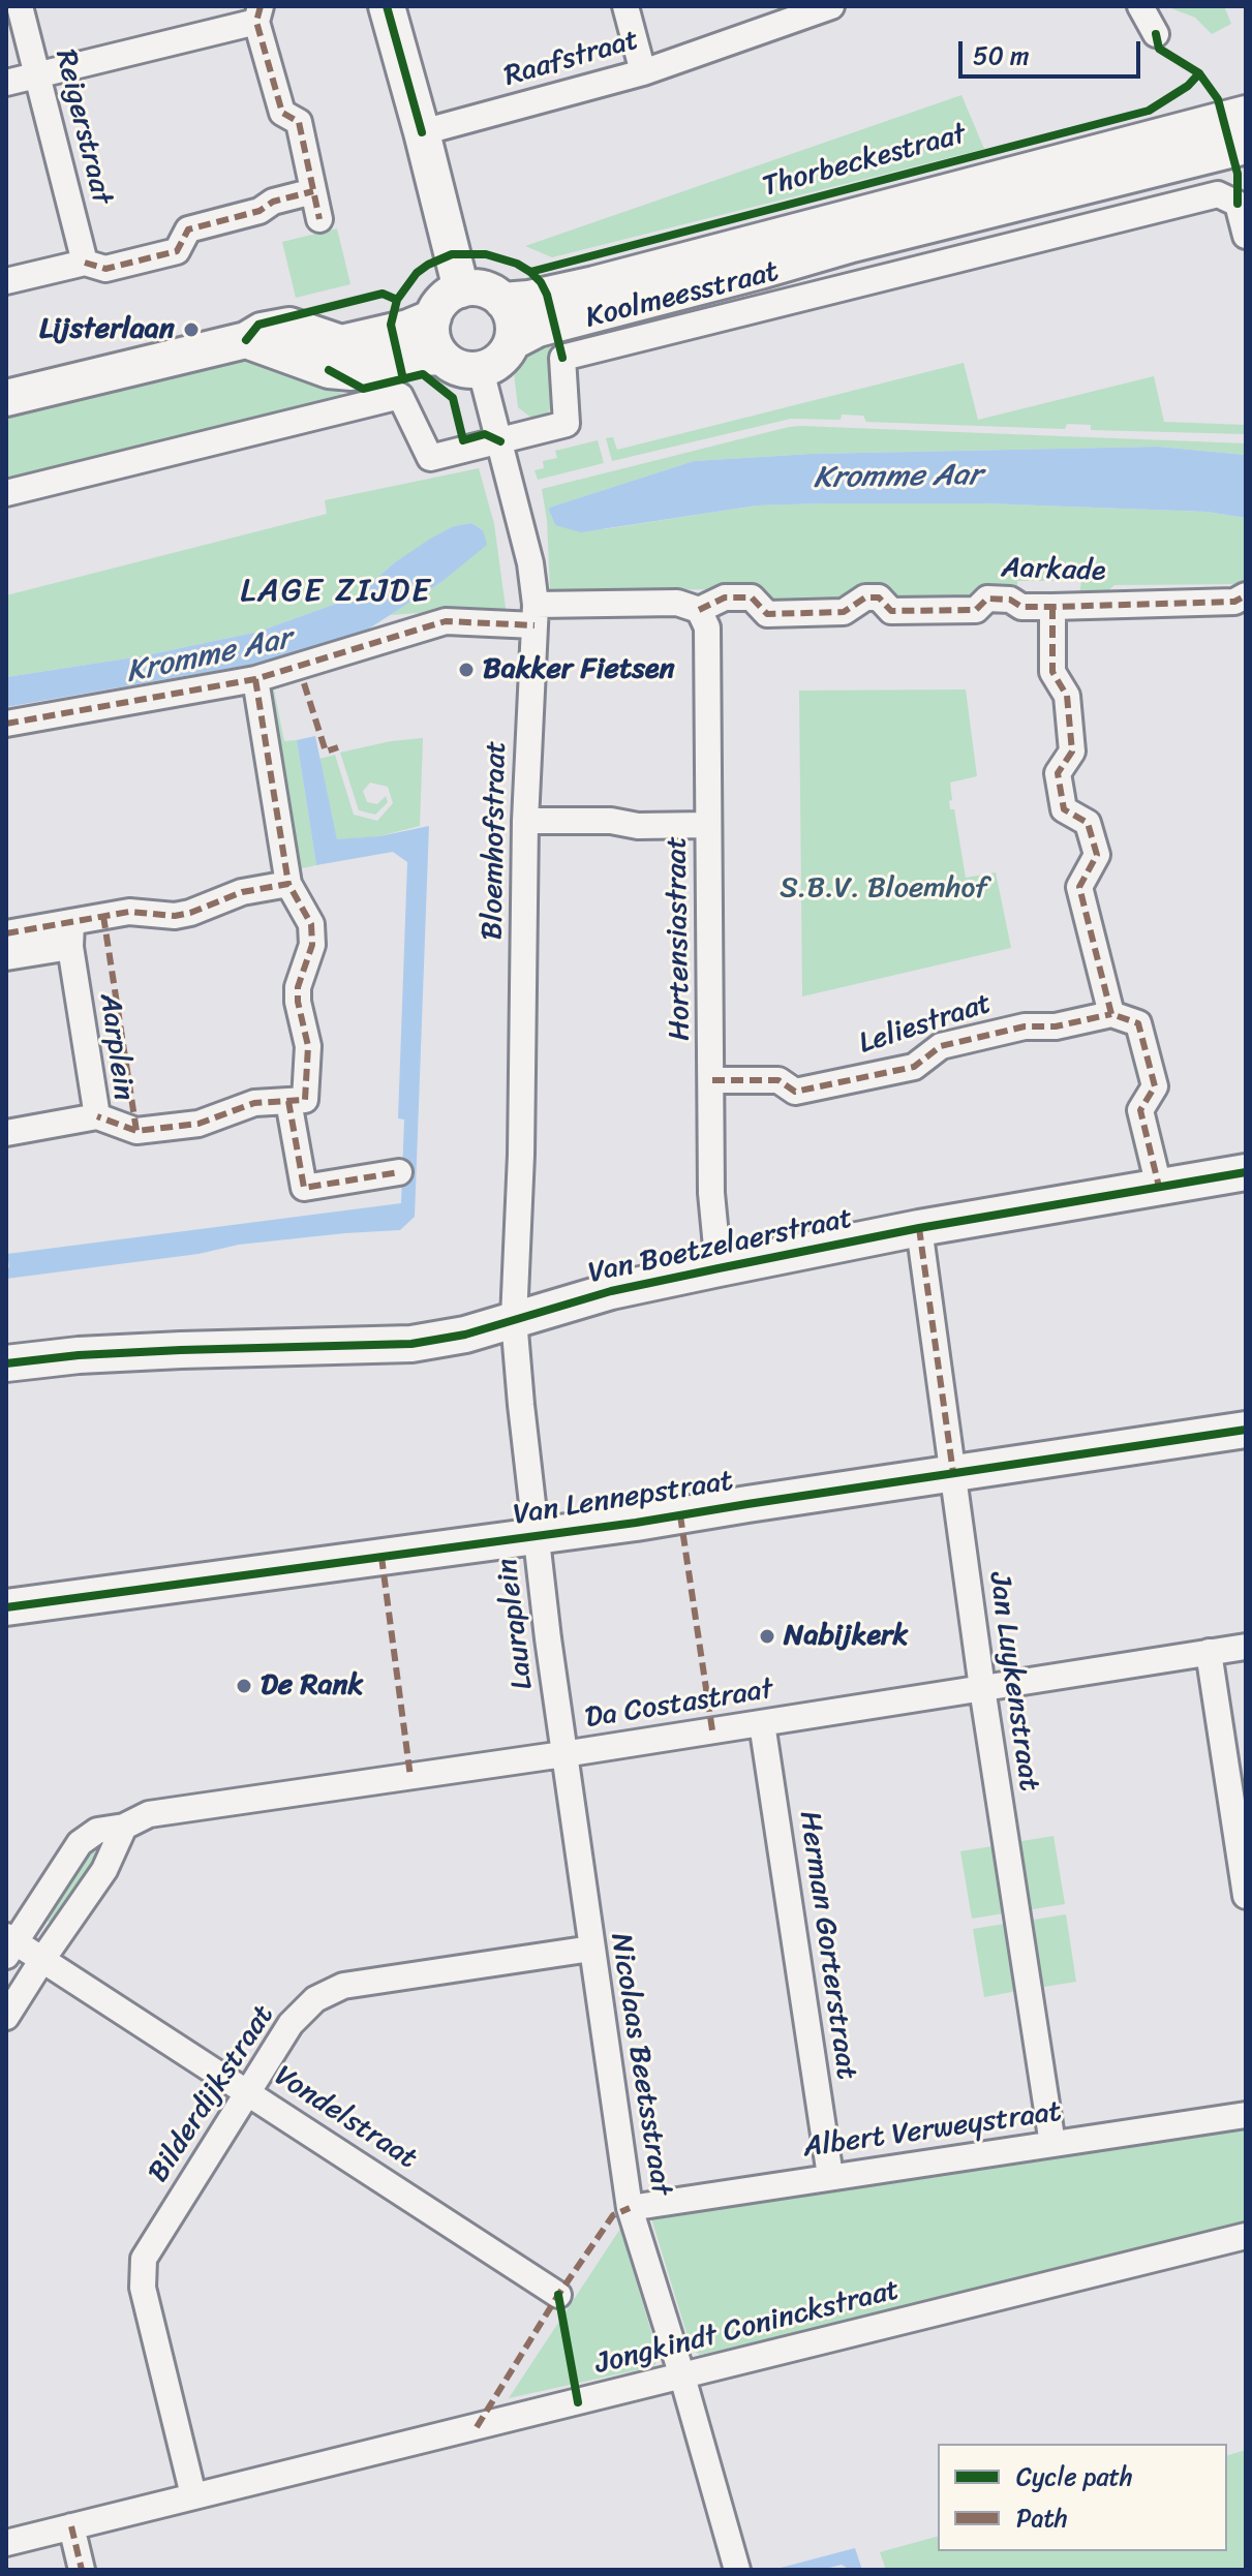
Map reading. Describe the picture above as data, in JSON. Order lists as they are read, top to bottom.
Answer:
{
  "streets": {
    "street": [
      "Raafstraat",
      "Reigerstraat",
      "Thorbeckestraat",
      "Koolmeesstraat",
      "Aarkade",
      "Bloemhofstraat",
      "Hortensiastraat",
      "Leliestraat",
      "Aarplein",
      "Van Boetzelaerstraat",
      "Van Lennepstraat",
      "Lauraplein",
      "Jan Luykenstraat",
      "Da Costastraat",
      "Herman Gorterstraat",
      "Nicolaas Beetsstraat",
      "Bilderdijkstraat",
      "Vondelstraat",
      "Albert Verweystraat",
      "Jongkindt Coninckstraat"
    ]
  },
  "crossings": [
    ["Thorbeckestraat", "Bloemhofstraat"],
    ["Koolmeesstraat", "Bloemhofstraat"],
    ["Aarkade", "Bloemhofstraat"],
    ["Aarkade", "Hortensiastraat"],
    ["Bloemhofstraat", "Van Boetzelaerstraat"],
    ["Hortensiastraat", "Leliestraat"],
    ["Hortensiastraat", "Van Boetzelaerstraat"],
    ["Van Boetzelaerstraat", "Jan Luykenstraat"],
    ["Van Lennepstraat", "Lauraplein"],
    ["Van Lennepstraat", "Jan Luykenstraat"],
    ["Lauraplein", "Da Costastraat"],
    ["Lauraplein", "Nicolaas Beetsstraat"],
    ["Jan Luykenstraat", "Da Costastraat"],
    ["Jan Luykenstraat", "Albert Verweystraat"],
    ["Da Costastraat", "Herman Gorterstraat"],
    ["Da Costastraat", "Nicolaas Beetsstraat"],
    ["Da Costastraat", "Vondelstraat"],
    ["Herman Gorterstraat", "Albert Verweystraat"],
    ["Nicolaas Beetsstraat", "Bilderdijkstraat"],
    ["Nicolaas Beetsstraat", "Albert Verweystraat"],
    ["Nicolaas Beetsstraat", "Jongkindt Coninckstraat"],
    ["Bilderdijkstraat", "Vondelstraat"],
    ["Bilderdijkstraat", "Jongkindt Coninckstraat"]
  ],
  "districts": ["LAGE ZIJDE"],
  "water": ["Kromme Aar"],
  "parks": ["S.B.V. Bloemhof"],
  "places": [
    "Lijsterlaan",
    "Bakker Fietsen",
    "Nabijkerk",
    "De Rank"
  ],
  "legend": ["Cycle path", "Path"],
  "scale_bar": "50 m"
}
